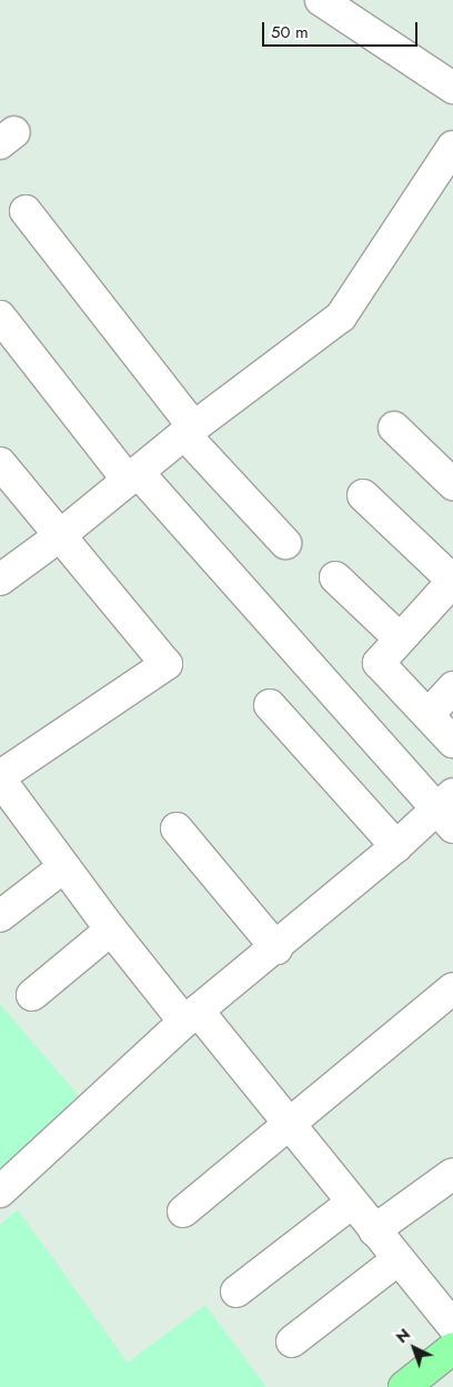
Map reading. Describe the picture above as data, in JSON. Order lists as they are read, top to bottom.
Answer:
{
  "scale_bar": "50 m",
  "north": "top left"
}
